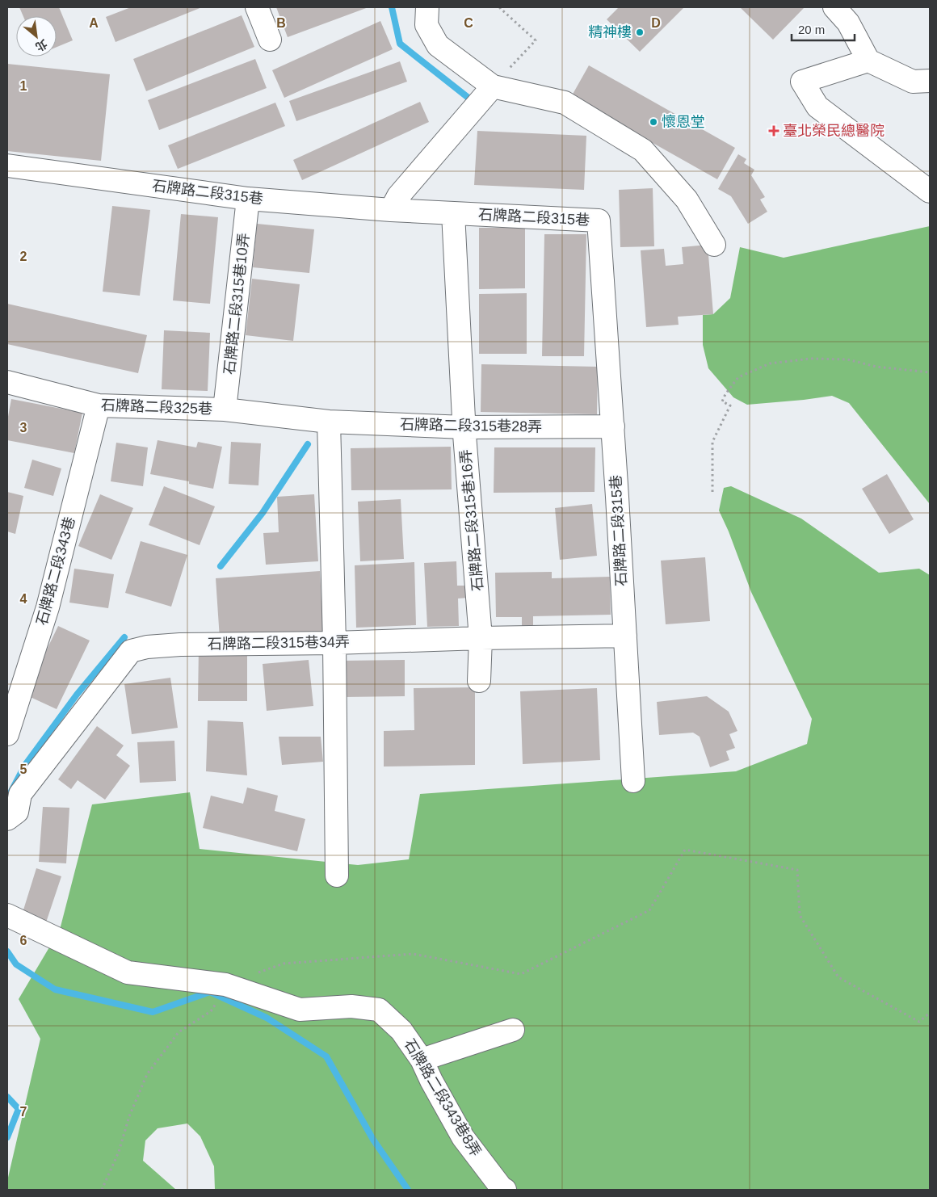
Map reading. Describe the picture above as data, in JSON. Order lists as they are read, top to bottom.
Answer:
{
  "streets": {
    "street": [
      "石牌路二段315巷",
      "石牌路二段315巷10弄",
      "石牌路二段325巷",
      "石牌路二段315巷28弄",
      "石牌路二段315巷16弄",
      "石牌路二段343巷",
      "石牌路二段315巷34弄",
      "石牌路二段343巷8弄"
    ]
  },
  "crossings": [
    ["石牌路二段315巷", "石牌路二段315巷10弄"],
    ["石牌路二段315巷", "石牌路二段315巷28弄"],
    ["石牌路二段315巷", "石牌路二段315巷16弄"],
    ["石牌路二段315巷", "石牌路二段315巷34弄"],
    ["石牌路二段315巷10弄", "石牌路二段325巷"],
    ["石牌路二段325巷", "石牌路二段315巷28弄"],
    ["石牌路二段325巷", "石牌路二段343巷"],
    ["石牌路二段315巷28弄", "石牌路二段315巷16弄"],
    ["石牌路二段315巷16弄", "石牌路二段315巷34弄"]
  ],
  "places": {
    "other": ["精神樓", "懷恩堂"],
    "health": ["臺北榮民總醫院"]
  },
  "scale_bar": "20 m",
  "north": "bottom right",
  "grid": {
    "columns": [
      "A",
      "B",
      "C",
      "D"
    ],
    "rows": [
      "1",
      "2",
      "3",
      "4",
      "5",
      "6",
      "7"
    ]
  }
}
